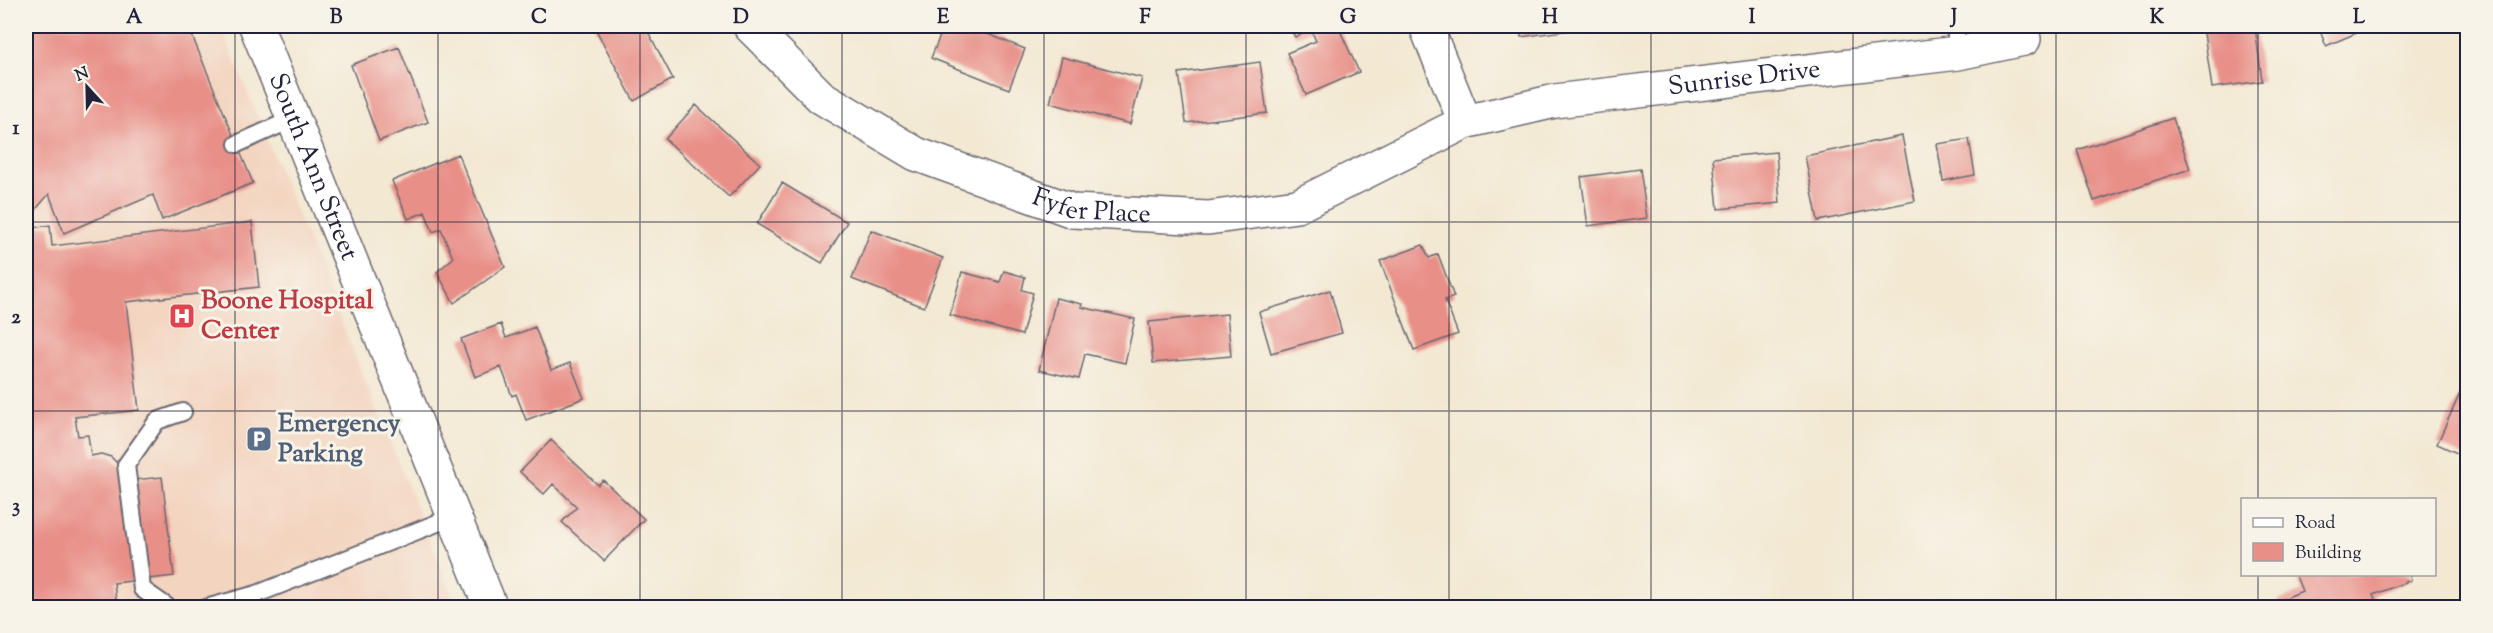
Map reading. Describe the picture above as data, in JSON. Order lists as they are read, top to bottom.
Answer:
{
  "streets": {
    "street": ["Sunrise Drive", "South Ann Street", "Fyfer Place"]
  },
  "crossings": [
    ["Sunrise Drive", "Fyfer Place"]
  ],
  "places": {
    "hospital": ["Boone Hospital Center"],
    "parking": ["Emergency Parking"]
  },
  "legend": ["Road", "Building"],
  "north": "top",
  "grid": {
    "columns": [
      "A",
      "B",
      "C",
      "D",
      "E",
      "F",
      "G",
      "H",
      "I",
      "J",
      "K",
      "L"
    ],
    "rows": ["1", "2", "3"]
  }
}
